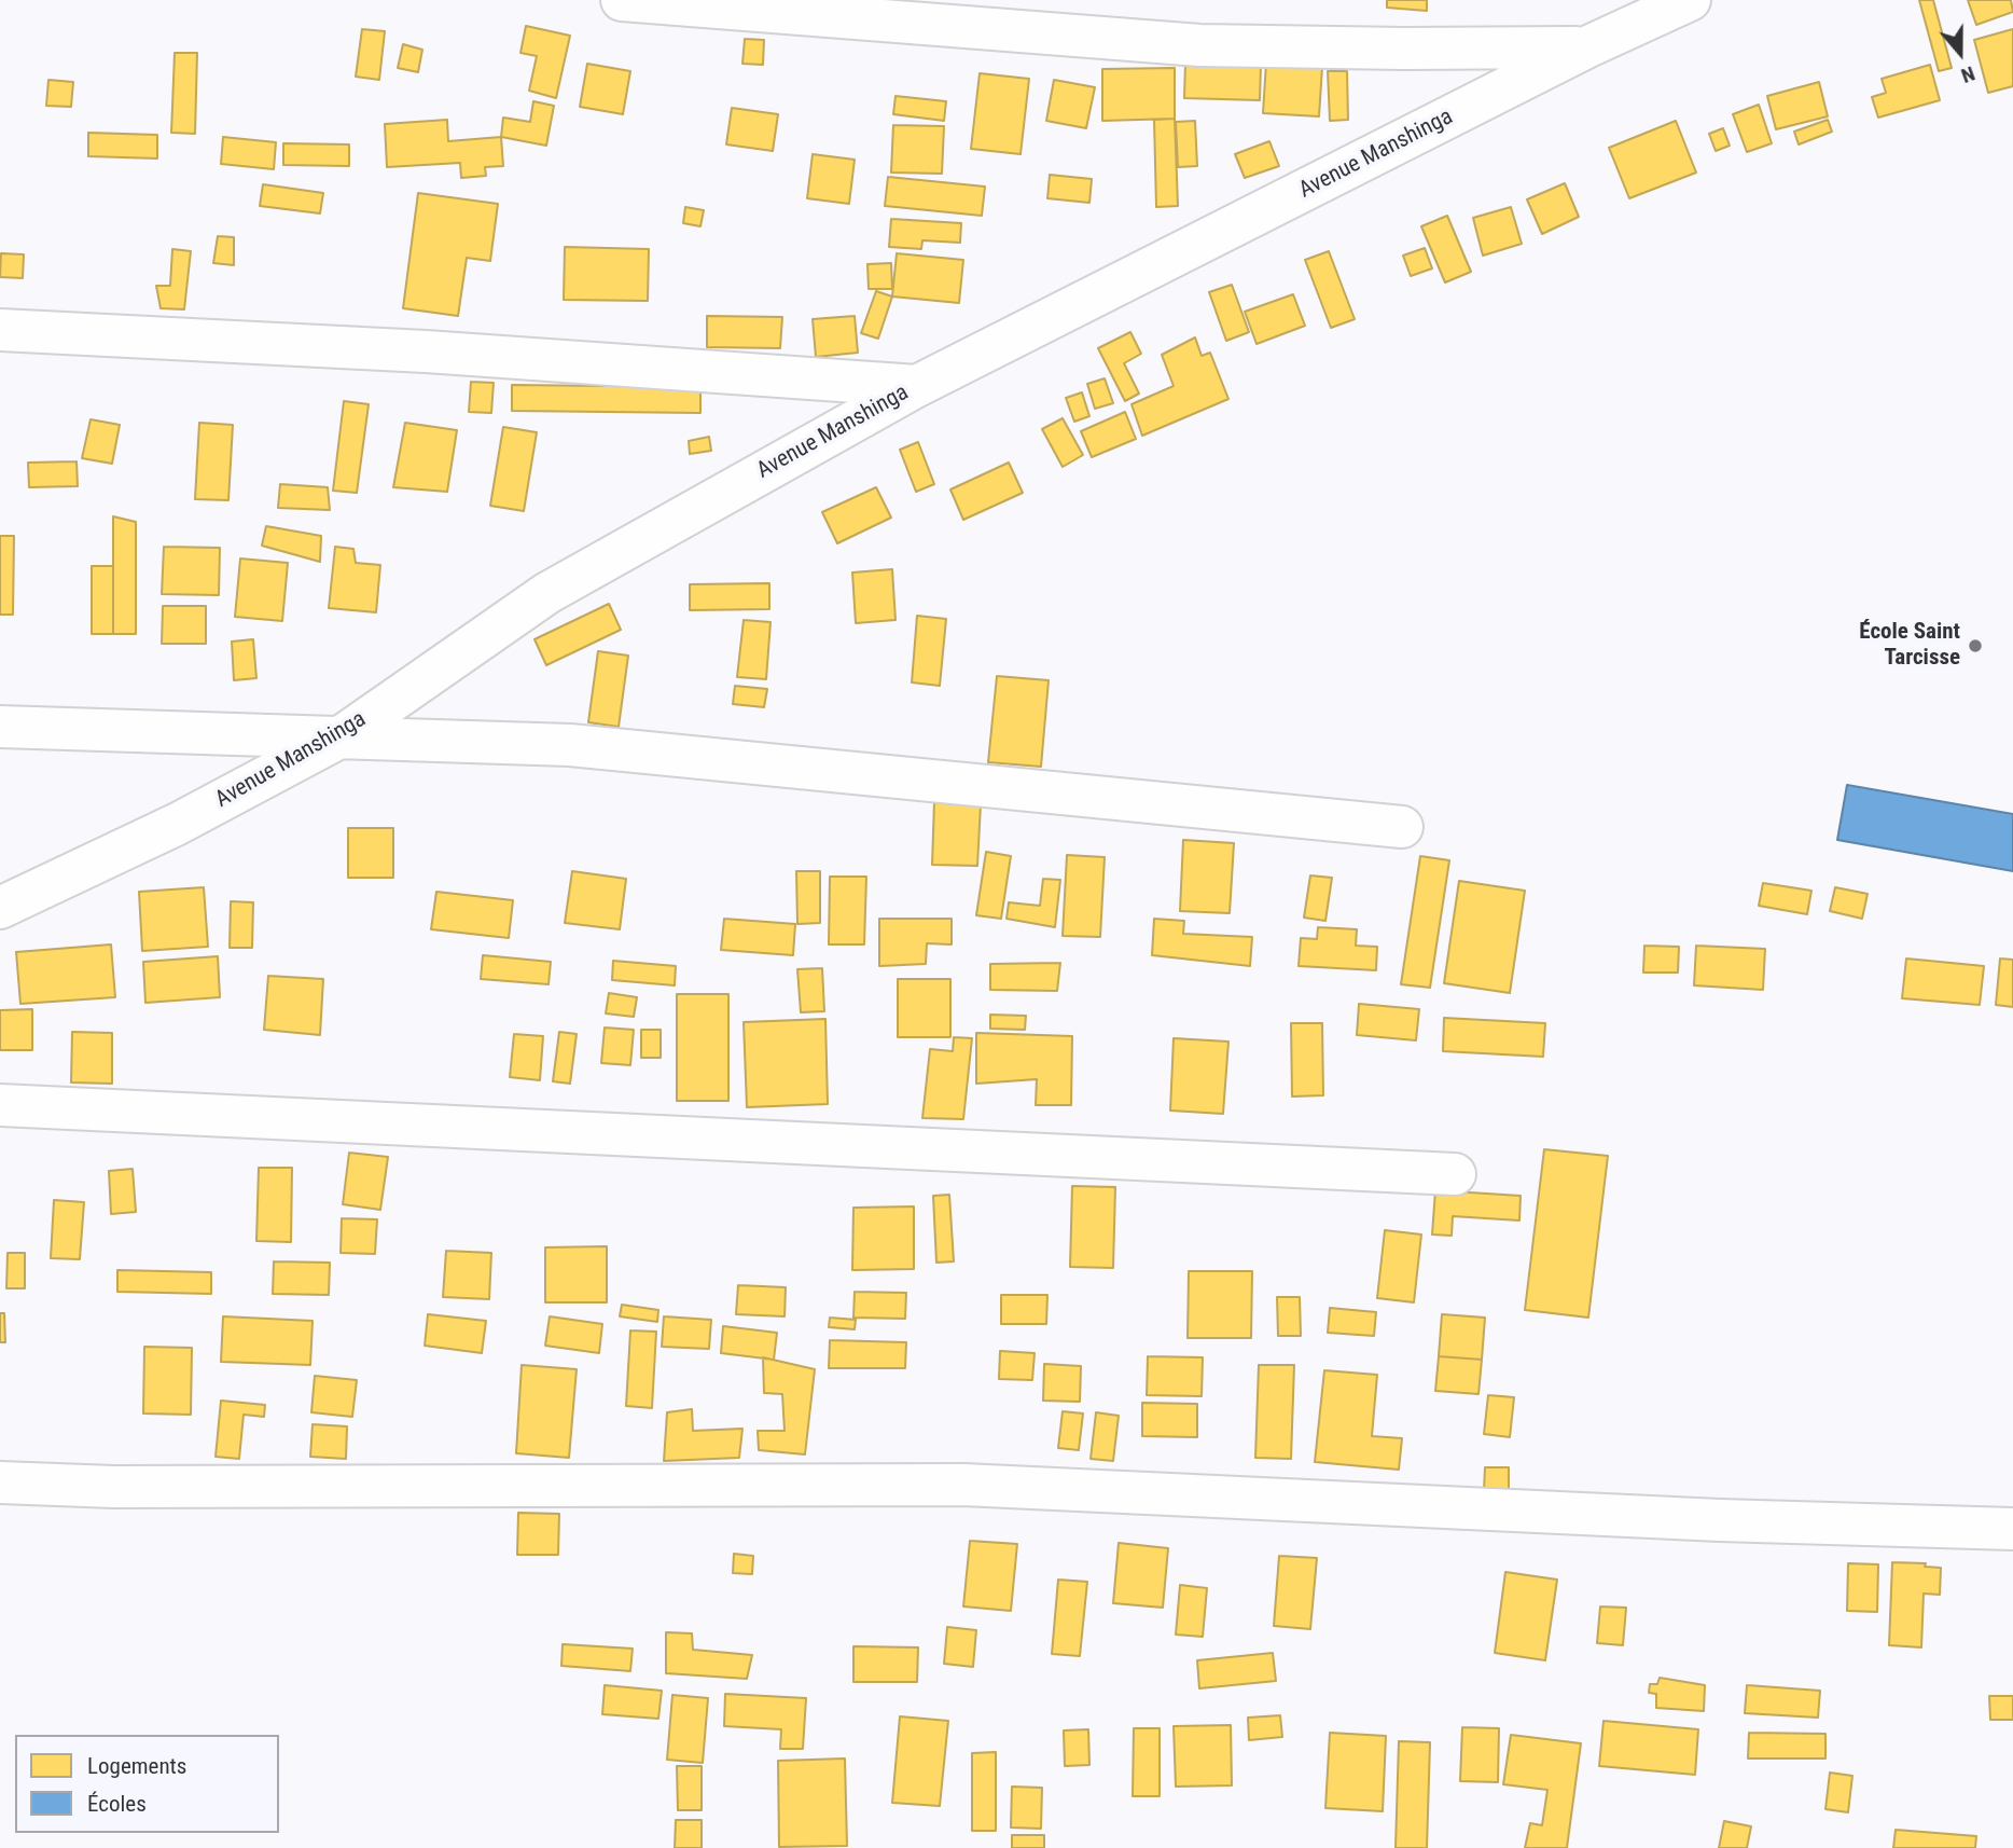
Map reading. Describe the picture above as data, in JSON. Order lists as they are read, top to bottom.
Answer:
{
  "streets": {
    "street": ["Avenue Manshinga"]
  },
  "places": ["École Saint Tarcisse"],
  "legend": ["Logements", "Écoles"],
  "north": "bottom"
}
